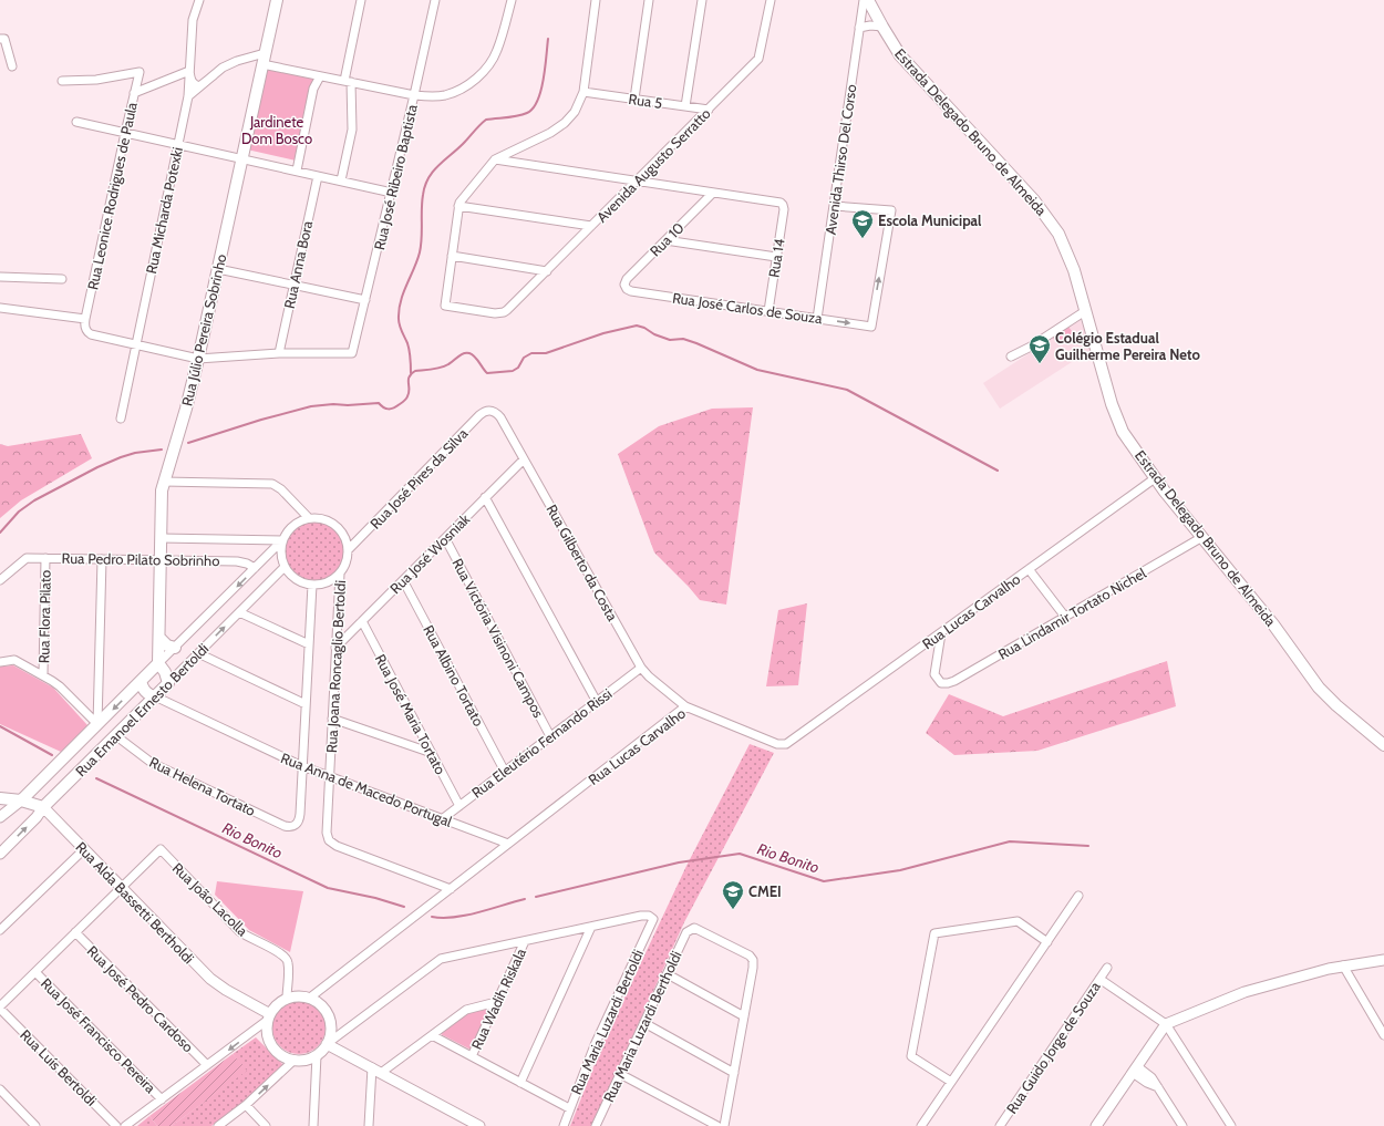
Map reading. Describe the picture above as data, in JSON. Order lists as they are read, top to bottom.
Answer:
{
  "streets": {
    "main road": [
      "Estrada Delegado Bruno de Almeida",
      "Rua Júlio Pereira Sobrinho",
      "Rua Emanoel Ernesto Bertoldi",
      "Rua Alda Bassetti Bertholdi"
    ],
    "street": [
      "Rua 5",
      "Avenida Thirso Del Corso",
      "Avenida Augusto Serratto",
      "Rua José Ribeiro Baptista",
      "Rua Leonice Rodrigues de Paula",
      "Rua Micharda Potexki",
      "Rua 10",
      "Rua 14",
      "Rua Anna Bora",
      "Rua José Carlos de Souza",
      "Rua José Pires da Silva",
      "Rua José Wosniak",
      "Rua Pedro Pilato Sobrinho",
      "Rua Gilberto da Costa",
      "Rua Lucas Carvalho",
      "Rua Lindamir Tortato Nichel",
      "Rua Flora Pilato",
      "Rua Victória Visinoni Campos",
      "Rua Joana Roncaglio Bertoldi",
      "Rua Albino Tortato",
      "Rua José Maria Tortato",
      "Rua Eleutério Fernando Rissi",
      "Rua Helena Tortato",
      "Rua Anna de Macedo Portugal",
      "Rua João Lacolla",
      "Rua José Pedro Cardoso",
      "Rua Wadih Riskala",
      "Rua Maria Luzardi Bertoldi",
      "Rua Maria Luzardi Bertholdi",
      "Rua José Francisco Pereira",
      "Rua Guido Jorge de Souza",
      "Rua Luís Bertoldi"
    ]
  },
  "crossings": [
    ["Rua 5", "Avenida Augusto Serratto"],
    ["Estrada Delegado Bruno de Almeida", "Rua Lucas Carvalho"],
    ["Estrada Delegado Bruno de Almeida", "Rua Lindamir Tortato Nichel"],
    ["Avenida Thirso Del Corso", "Rua José Carlos de Souza"],
    ["Rua José Ribeiro Baptista", "Rua Anna Bora"],
    ["Rua 10", "Rua 14"],
    ["Rua 10", "Rua José Carlos de Souza"],
    ["Rua 14", "Rua José Carlos de Souza"],
    ["Rua Júlio Pereira Sobrinho", "Rua Pedro Pilato Sobrinho"],
    ["Rua Júlio Pereira Sobrinho", "Rua Emanoel Ernesto Bertoldi"],
    ["Rua José Pires da Silva", "Rua Pedro Pilato Sobrinho"],
    ["Rua José Pires da Silva", "Rua Gilberto da Costa"],
    ["Rua José Pires da Silva", "Rua Joana Roncaglio Bertoldi"],
    ["Rua José Pires da Silva", "Rua Emanoel Ernesto Bertoldi"],
    ["Rua José Wosniak", "Rua Gilberto da Costa"],
    ["Rua José Wosniak", "Rua Victória Visinoni Campos"],
    ["Rua José Wosniak", "Rua Joana Roncaglio Bertoldi"],
    ["Rua José Wosniak", "Rua Albino Tortato"],
    ["Rua José Wosniak", "Rua José Maria Tortato"],
    ["Rua Pedro Pilato Sobrinho", "Rua Flora Pilato"],
    ["Rua Pedro Pilato Sobrinho", "Rua Joana Roncaglio Bertoldi"],
    ["Rua Pedro Pilato Sobrinho", "Rua Emanoel Ernesto Bertoldi"],
    ["Rua Gilberto da Costa", "Rua Lucas Carvalho"],
    ["Rua Gilberto da Costa", "Rua Eleutério Fernando Rissi"],
    ["Rua Lucas Carvalho", "Rua Lindamir Tortato Nichel"],
    ["Rua Lucas Carvalho", "Rua Joana Roncaglio Bertoldi"],
    ["Rua Lucas Carvalho", "Rua Anna de Macedo Portugal"],
    ["Rua Lucas Carvalho", "Rua João Lacolla"],
    ["Rua Lucas Carvalho", "Rua Alda Bassetti Bertholdi"],
    ["Rua Victória Visinoni Campos", "Rua Eleutério Fernando Rissi"],
    ["Rua Joana Roncaglio Bertoldi", "Rua Emanoel Ernesto Bertoldi"],
    ["Rua Joana Roncaglio Bertoldi", "Rua Helena Tortato"],
    ["Rua Joana Roncaglio Bertoldi", "Rua Anna de Macedo Portugal"],
    ["Rua Albino Tortato", "Rua Eleutério Fernando Rissi"],
    ["Rua Emanoel Ernesto Bertoldi", "Rua Helena Tortato"],
    ["Rua Emanoel Ernesto Bertoldi", "Rua Anna de Macedo Portugal"],
    ["Rua Emanoel Ernesto Bertoldi", "Rua Alda Bassetti Bertholdi"],
    ["Rua José Maria Tortato", "Rua Eleutério Fernando Rissi"],
    ["Rua Eleutério Fernando Rissi", "Rua Anna de Macedo Portugal"],
    ["Rua João Lacolla", "Rua Alda Bassetti Bertholdi"]
  ],
  "water": ["Rio Bonito"],
  "parks": ["Jardinete Dom Bosco"],
  "places": {
    "school or university": ["Escola Municipal", "Colégio Estadual Guilherme Pereira Neto", "CMEI"]
  }
}
